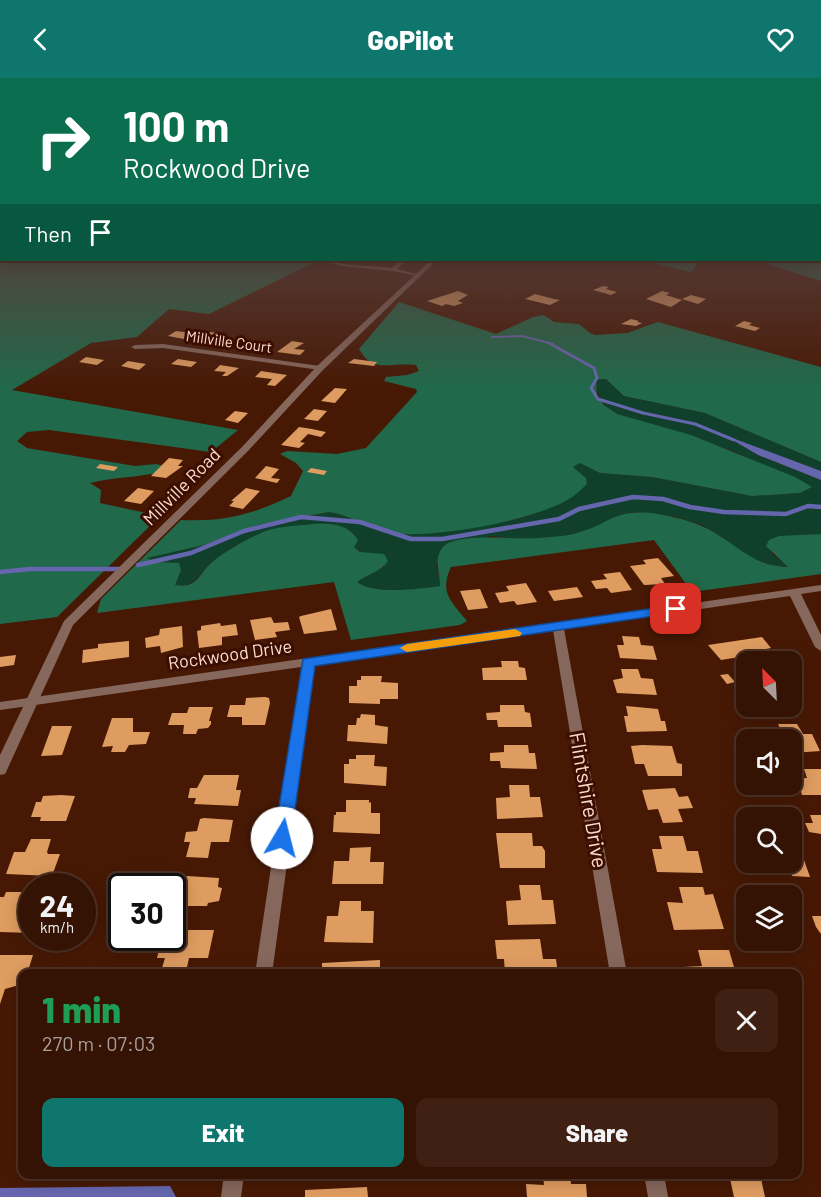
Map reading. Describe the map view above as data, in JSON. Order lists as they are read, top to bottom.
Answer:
{
  "streets": {
    "street": [
      "Millville Court",
      "Millville Road",
      "Rockwood Drive",
      "Flintshire Drive"
    ]
  },
  "crossings": [
    ["Millville Court", "Millville Road"],
    ["Millville Road", "Rockwood Drive"],
    ["Rockwood Drive", "Flintshire Drive"]
  ],
  "north": "top left",
  "page": {
    "header": "GoPilot",
    "turn": ["100 m", "Rockwood Drive"],
    "then": "Then",
    "speed": "24 km/h",
    "limit": "30",
    "heading": ["1 min", "270 m · 07:03"],
    "buttons": ["Exit", "Share"]
  }
}
